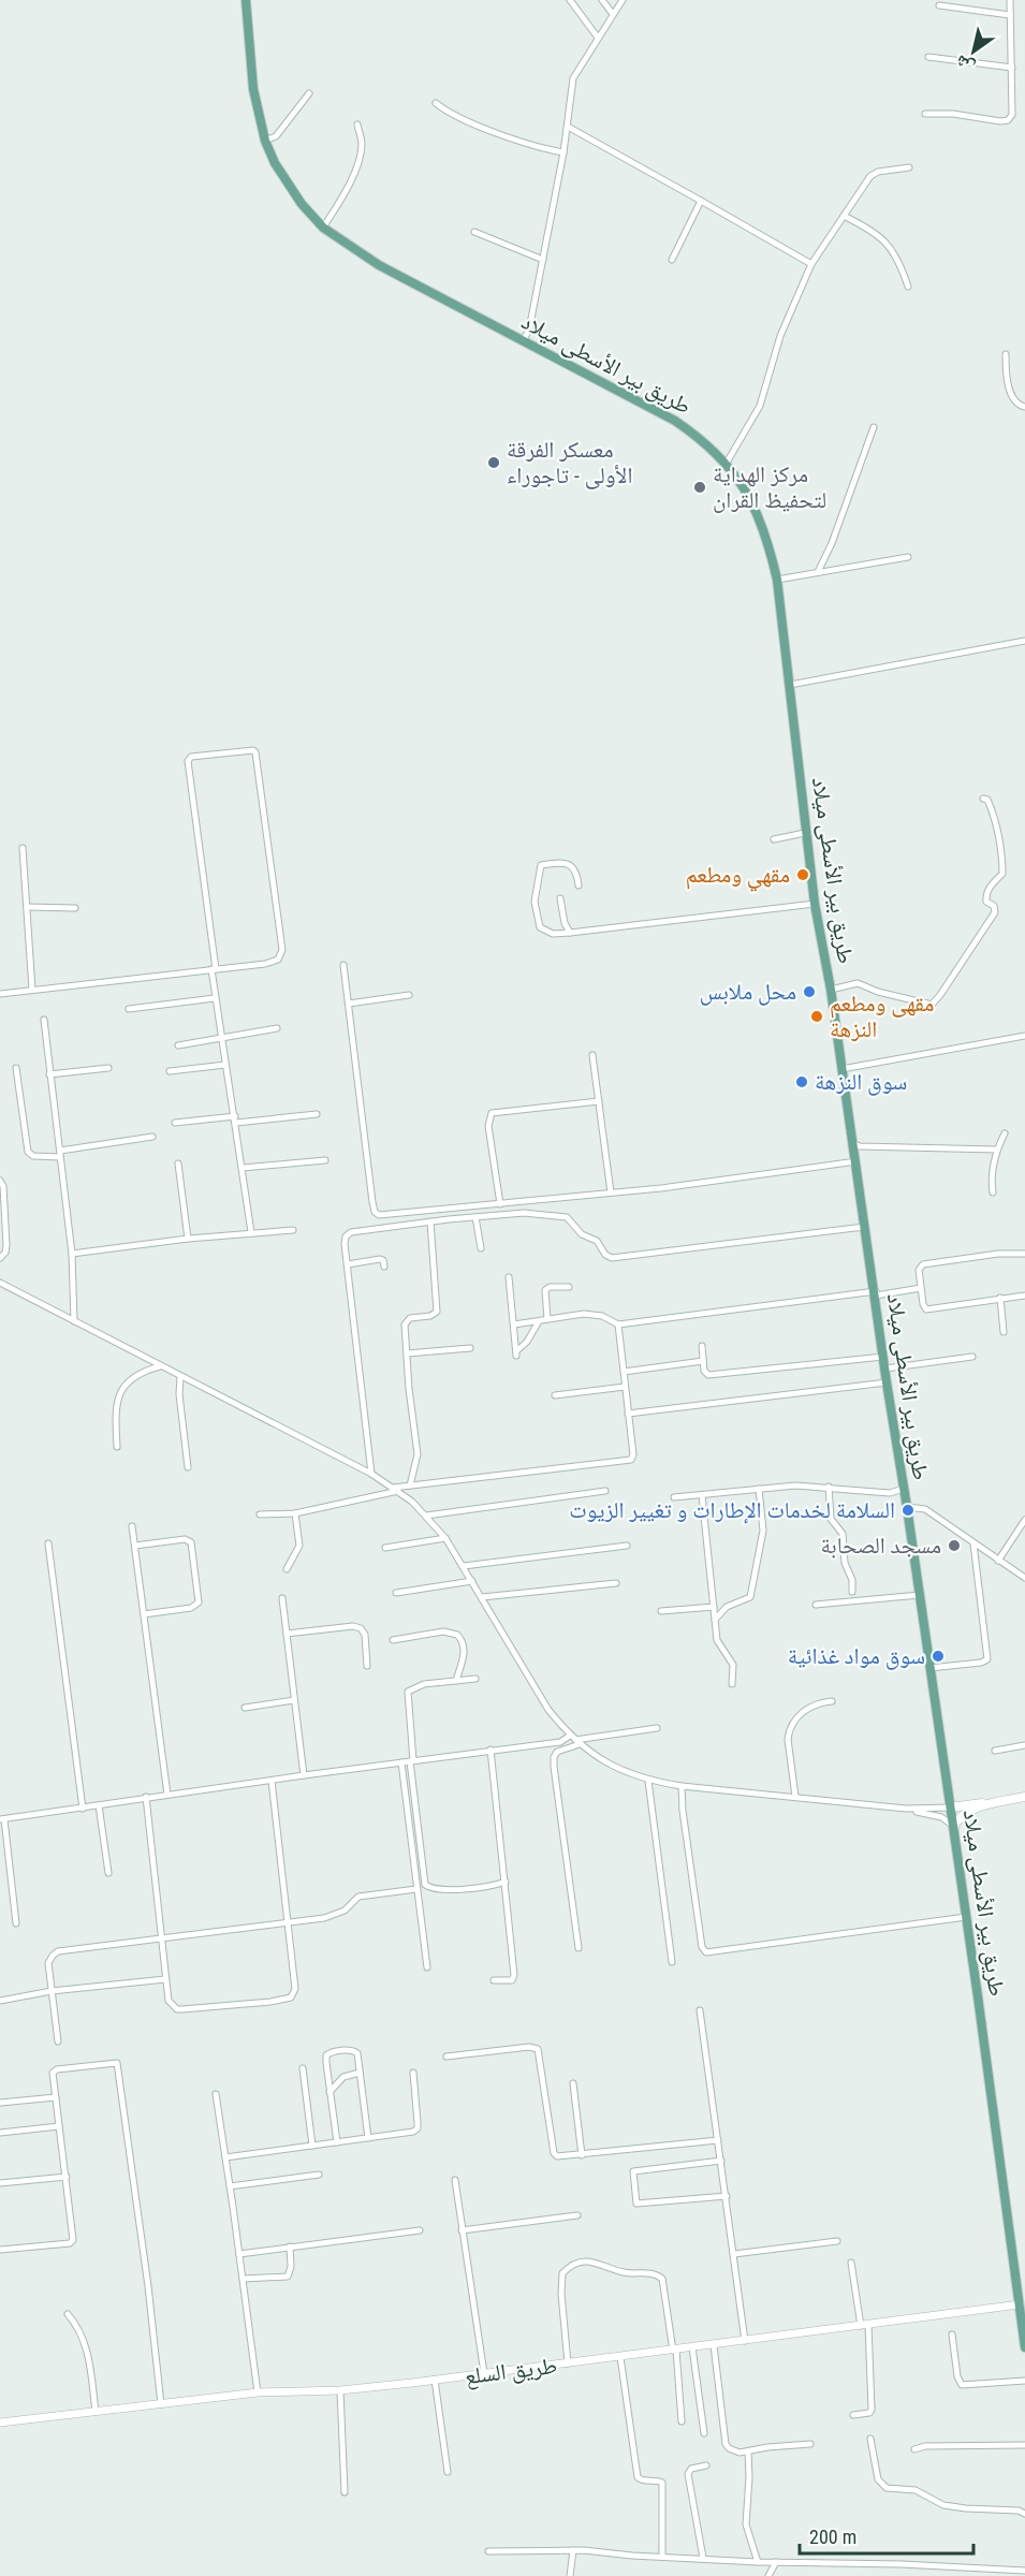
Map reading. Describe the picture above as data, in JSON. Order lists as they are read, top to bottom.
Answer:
{
  "streets": {
    "main road": ["طريق بير الأسطى ميلاد"],
    "street": ["طريق السلع"]
  },
  "crossings": [
    ["طريق بير الأسطى ميلاد", "طريق السلع"]
  ],
  "places": [
    "معسكر الفرقة الأولى - تاجوراء",
    "مركز الهداية لتحفيظ القران",
    "مقهي ومطعم",
    "محل ملابس",
    "مقهى ومطعم النزهة",
    "سوق النزهة",
    "السلامة لخدمات الإطارات و تغيير الزيوت",
    "مسجد الصحابة",
    "سوق مواد غذائية"
  ],
  "scale_bar": "200 m",
  "north": "bottom left"
}
